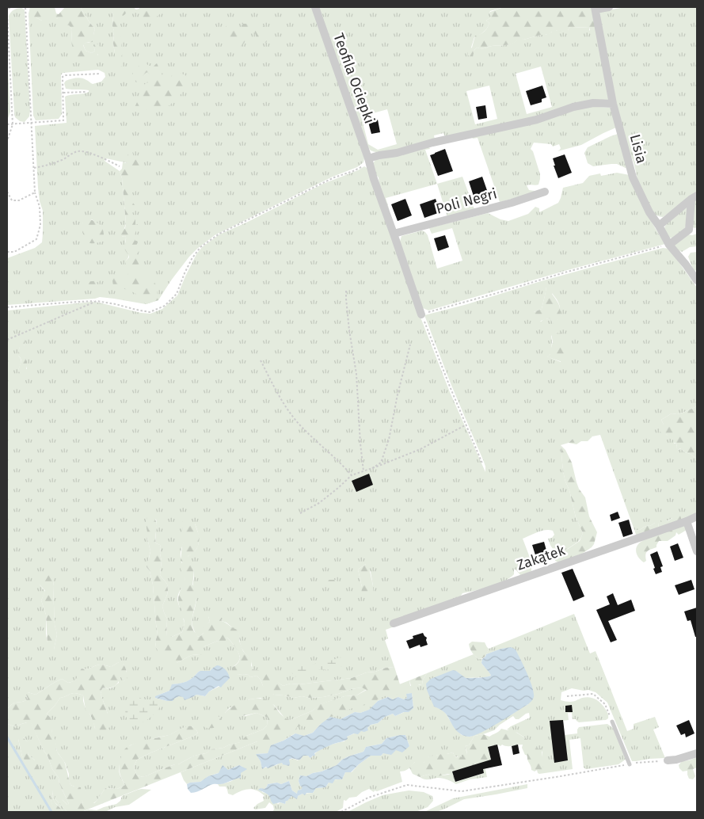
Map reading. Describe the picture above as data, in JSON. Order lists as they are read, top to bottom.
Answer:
{
  "streets": {
    "street": [
      "Teofila Ociepki",
      "Lisia",
      "Poli Negri",
      "Zakątek"
    ]
  },
  "crossings": [
    ["Teofila Ociepki", "Poli Negri"]
  ]
}
